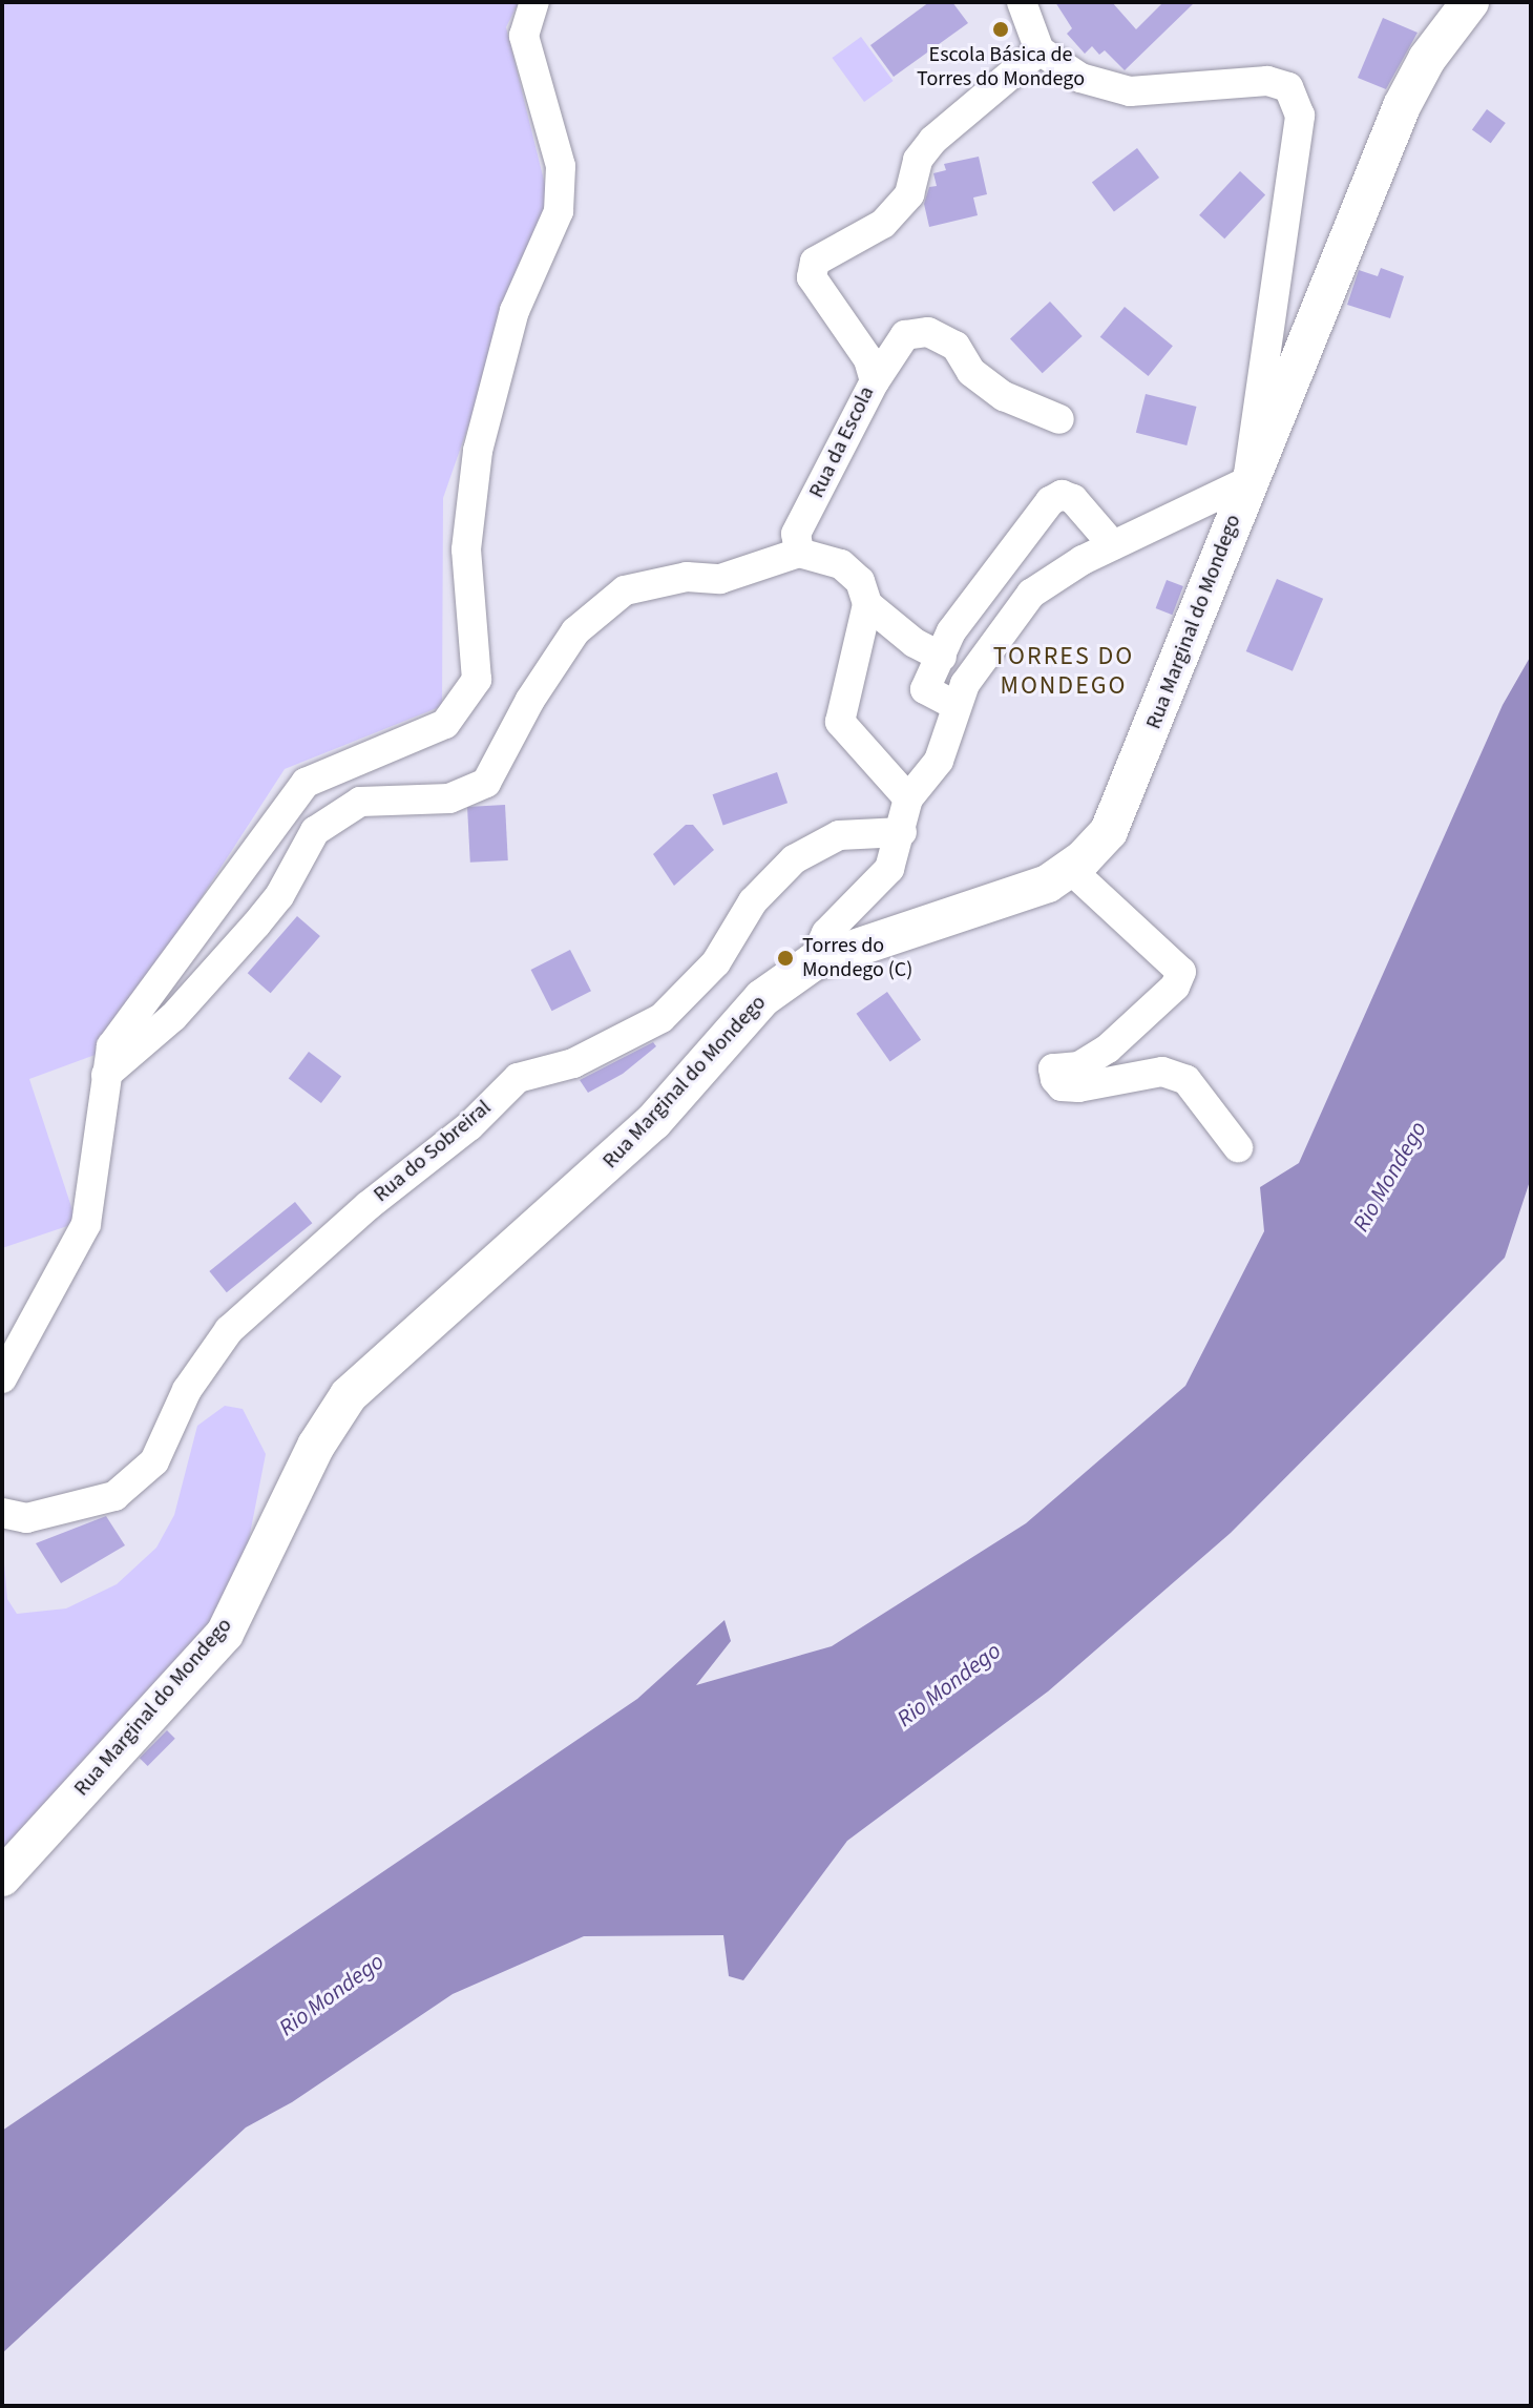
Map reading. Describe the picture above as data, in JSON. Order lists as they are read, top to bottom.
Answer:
{
  "streets": {
    "main road": ["Rua Marginal do Mondego"],
    "street": ["Rua da Escola", "Rua do Sobreiral"]
  },
  "districts": ["TORRES DO MONDEGO"],
  "water": ["Rio Mondego"],
  "places": ["Escola Básica de Torres do Mondego", "Torres do Mondego (C)"]
}
